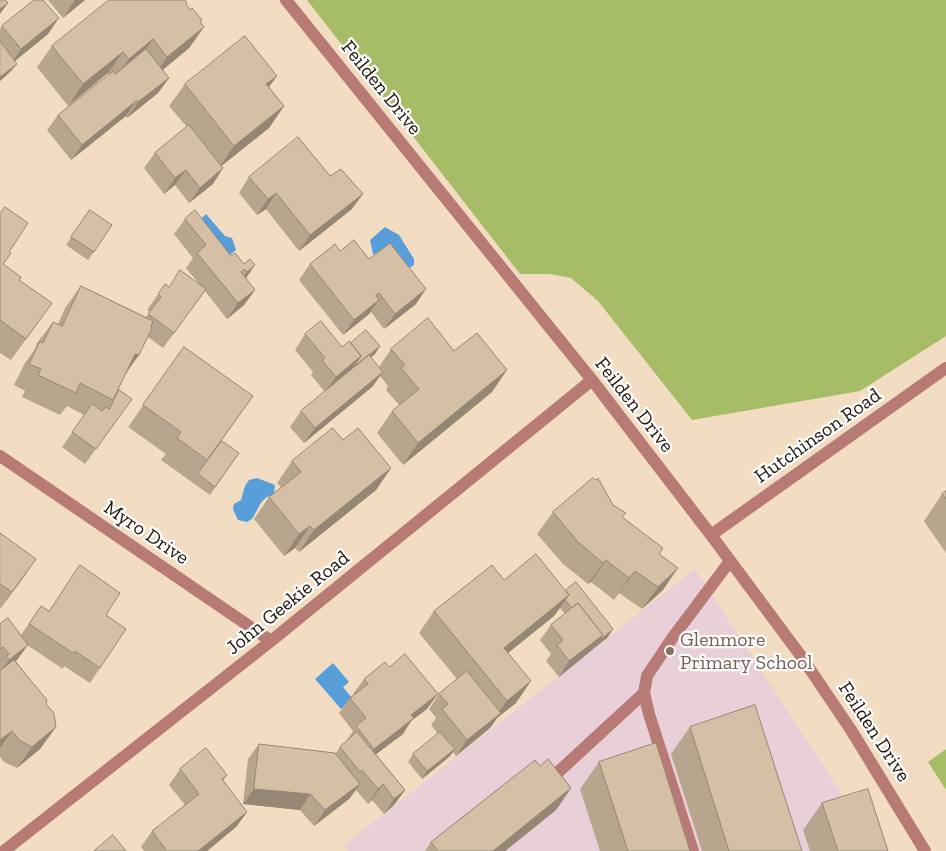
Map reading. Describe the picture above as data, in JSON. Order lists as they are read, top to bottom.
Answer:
{
  "streets": {
    "street": [
      "Feilden Drive",
      "Hutchinson Road",
      "Myro Drive",
      "John Geekie Road"
    ]
  },
  "crossings": [
    ["Feilden Drive", "Hutchinson Road"],
    ["Feilden Drive", "John Geekie Road"],
    ["Myro Drive", "John Geekie Road"]
  ],
  "places": ["Glenmore Primary School"]
}
